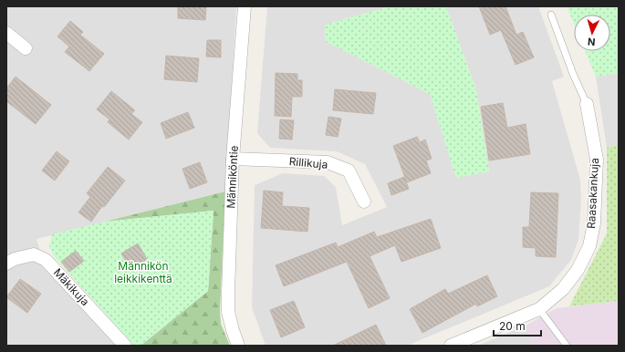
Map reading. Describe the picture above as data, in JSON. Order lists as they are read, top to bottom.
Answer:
{
  "streets": {
    "street": [
      "Rillikuja",
      "Männiköntie",
      "Raasakankuja",
      "Mäkikuja"
    ]
  },
  "crossings": [
    ["Rillikuja", "Männiköntie"]
  ],
  "parks": ["Männikön leikkikenttä"],
  "scale_bar": "20 m",
  "north": "bottom"
}
